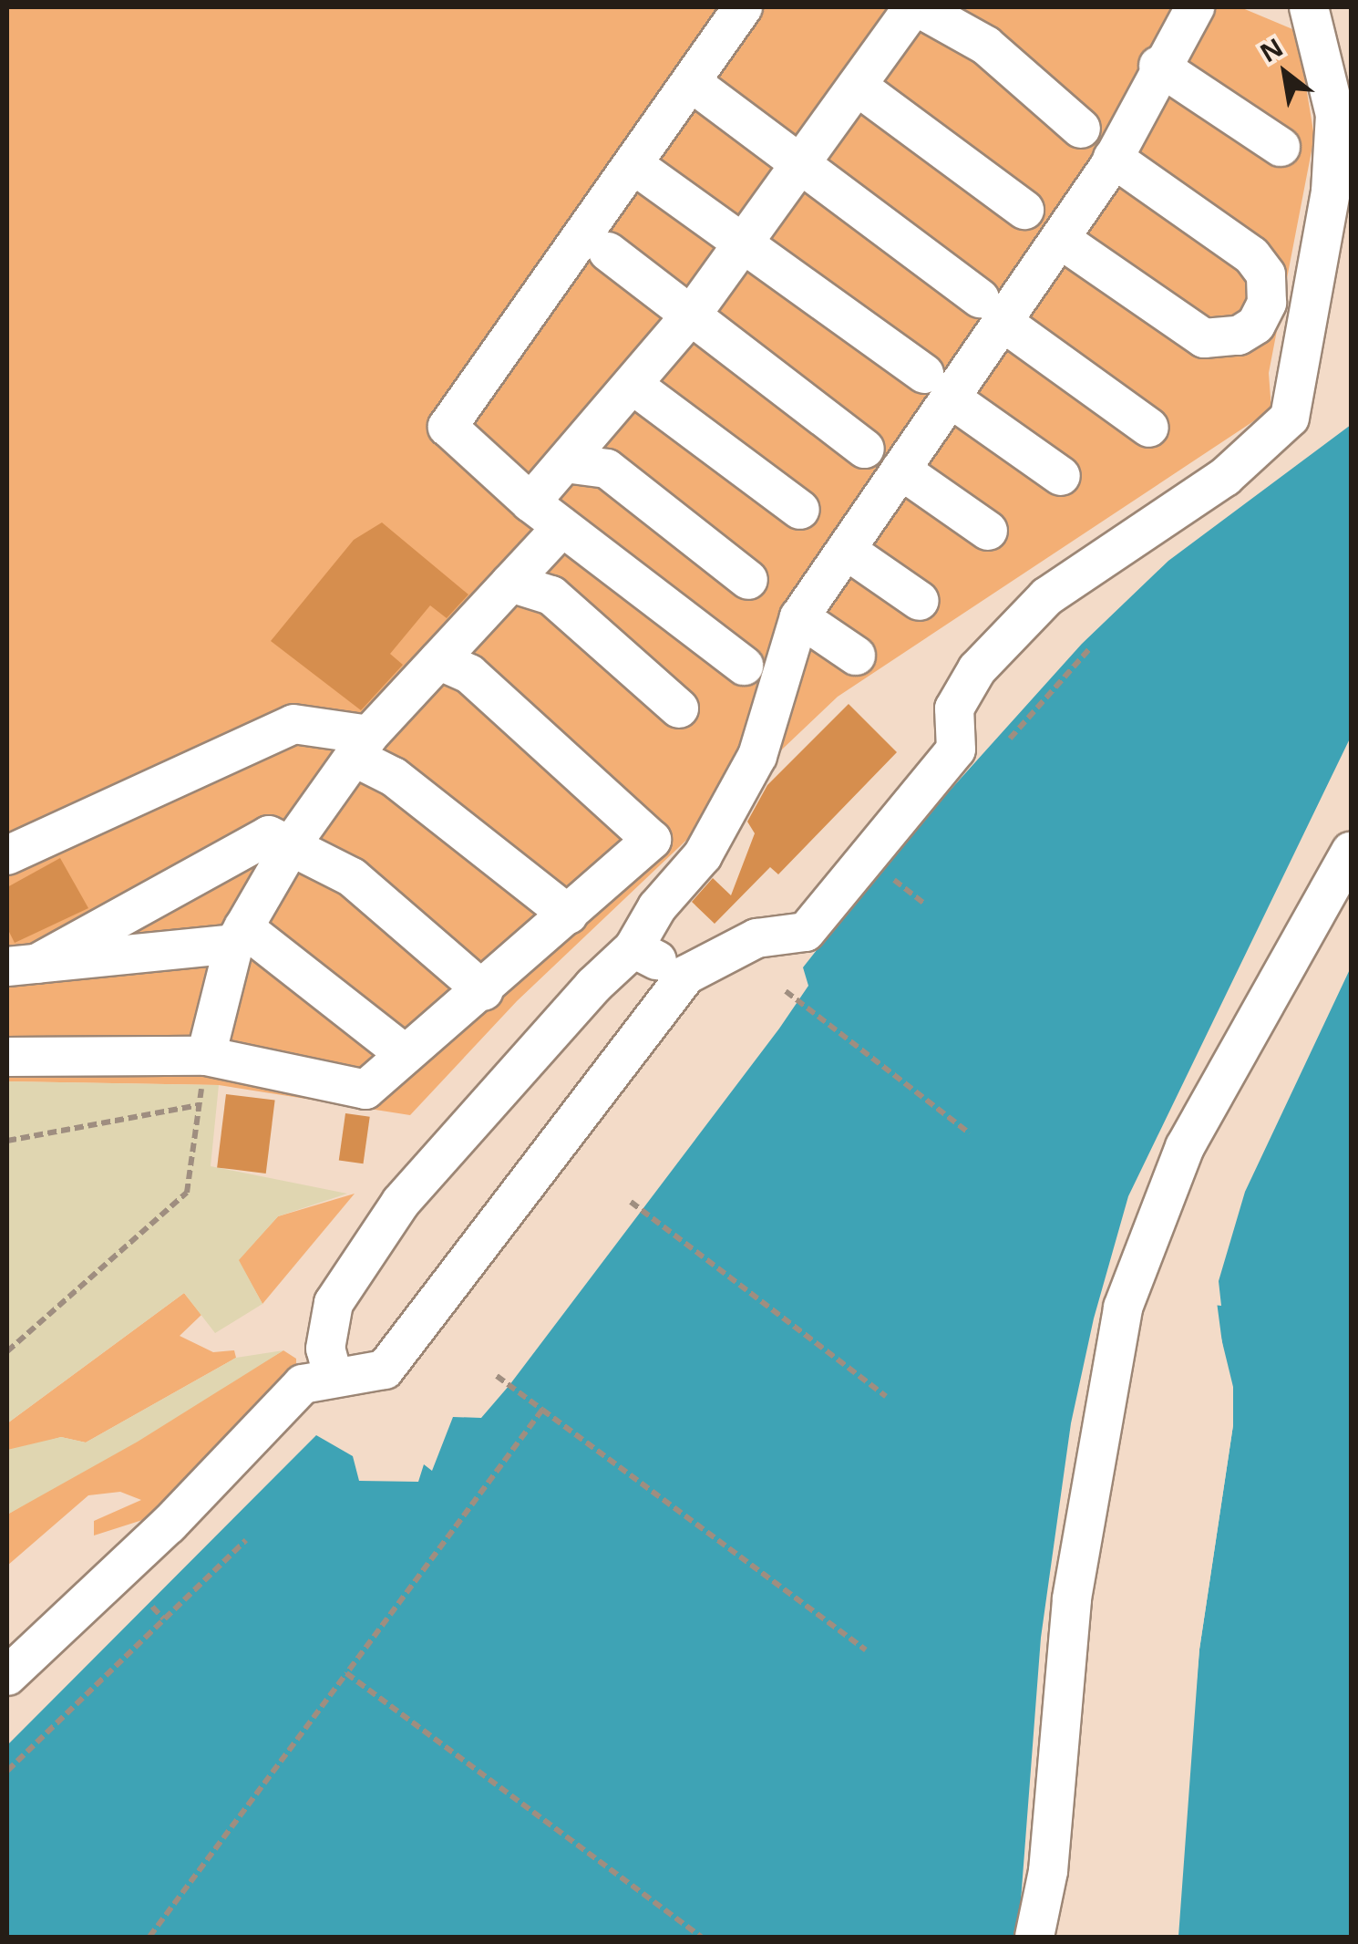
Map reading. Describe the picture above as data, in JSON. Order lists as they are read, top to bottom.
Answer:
{
  "north": "top left"
}
